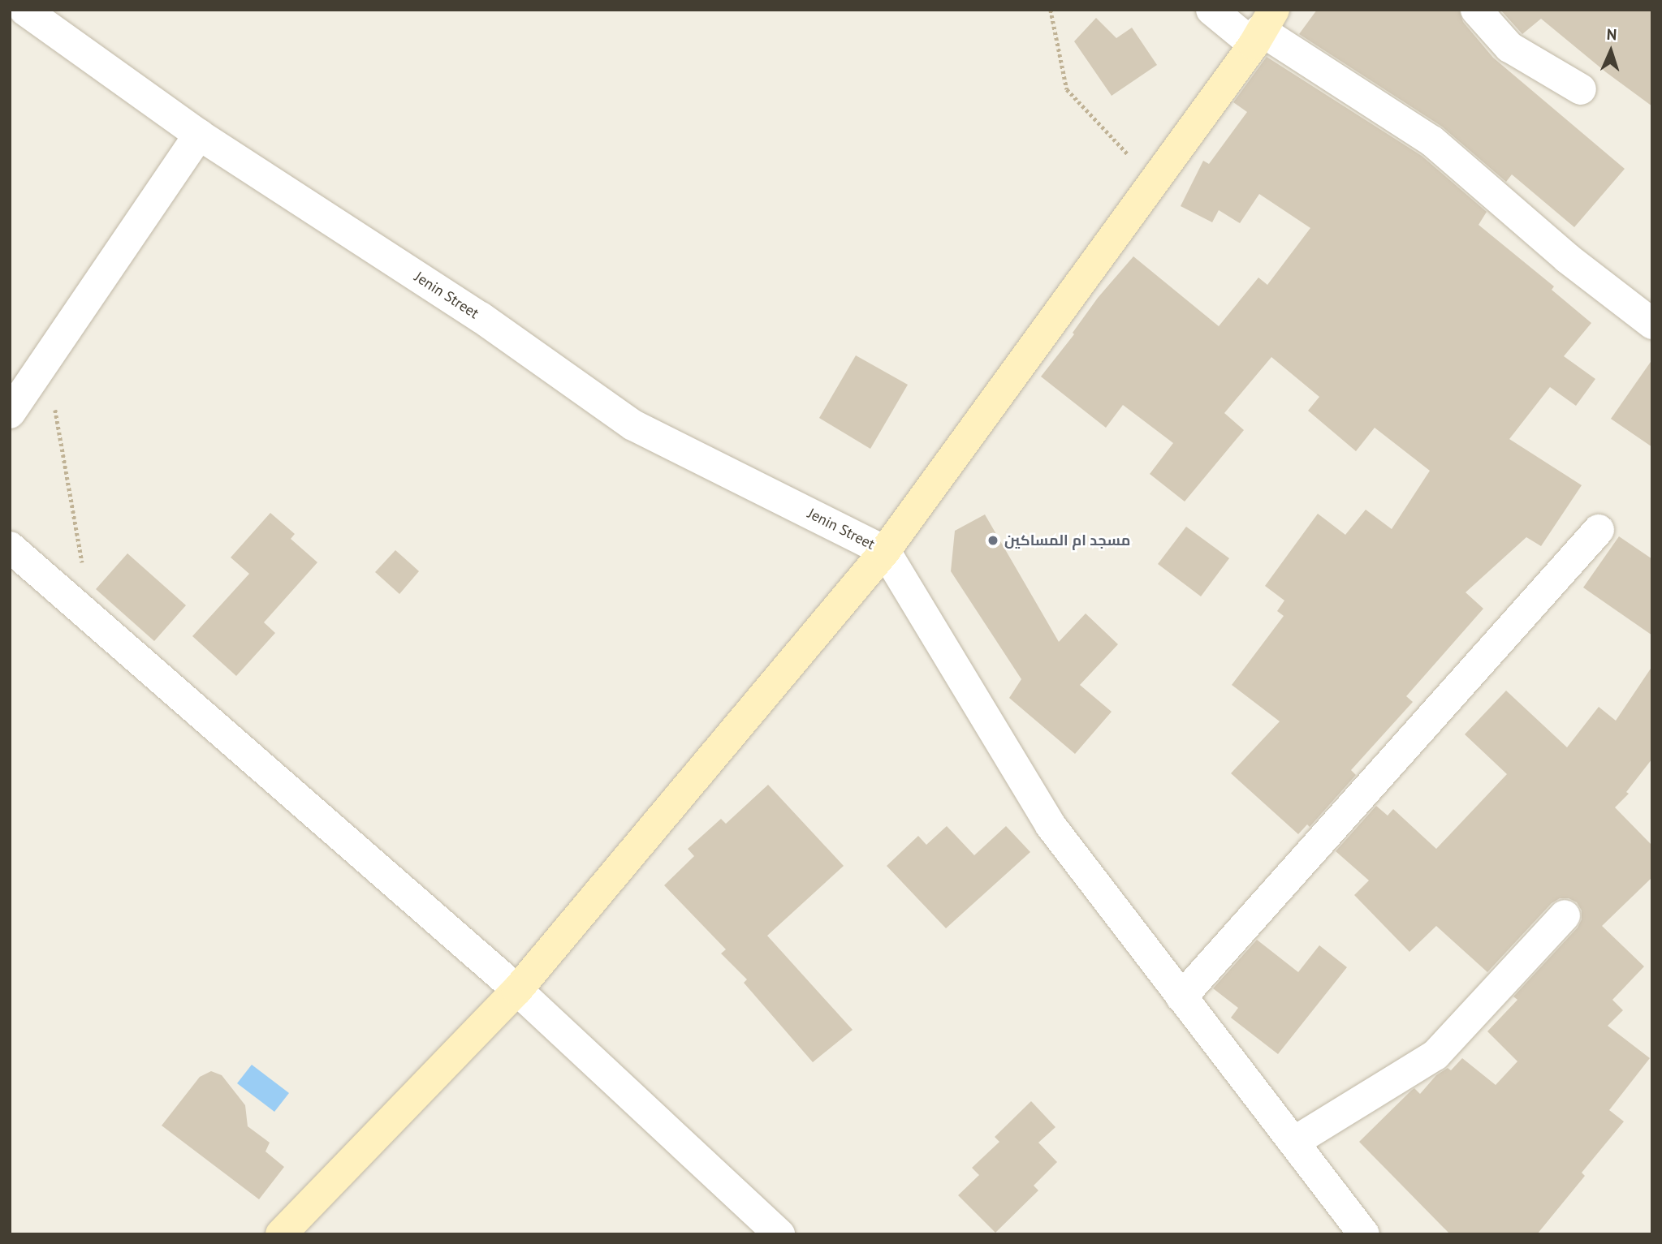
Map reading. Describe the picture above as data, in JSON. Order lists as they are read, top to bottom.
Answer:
{
  "streets": {
    "street": ["Jenin Street"]
  },
  "places": ["مسجد ام المساكين"],
  "north": "top"
}
